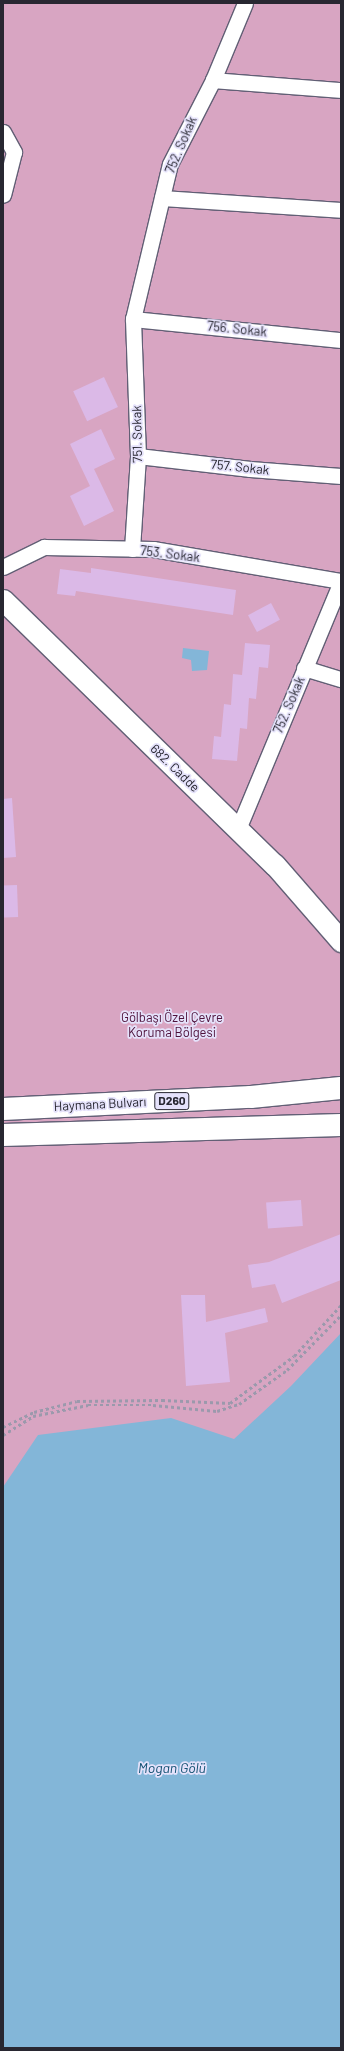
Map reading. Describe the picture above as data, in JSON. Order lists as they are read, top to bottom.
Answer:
{
  "streets": {
    "highway": ["D260", "Haymana Bulvarı"],
    "main road": ["682. Cadde"],
    "street": [
      "752. Sokak",
      "756. Sokak",
      "751. Sokak",
      "757. Sokak",
      "753. Sokak"
    ]
  },
  "crossings": [
    ["752. Sokak", "756. Sokak"],
    ["752. Sokak", "751. Sokak"],
    ["752. Sokak", "753. Sokak"],
    ["752. Sokak", "682. Cadde"],
    ["756. Sokak", "751. Sokak"],
    ["751. Sokak", "757. Sokak"],
    ["751. Sokak", "753. Sokak"]
  ],
  "water": ["Mogan Gölü"],
  "parks": ["Gölbaşı Özel Çevre Koruma Bölgesi"]
}
